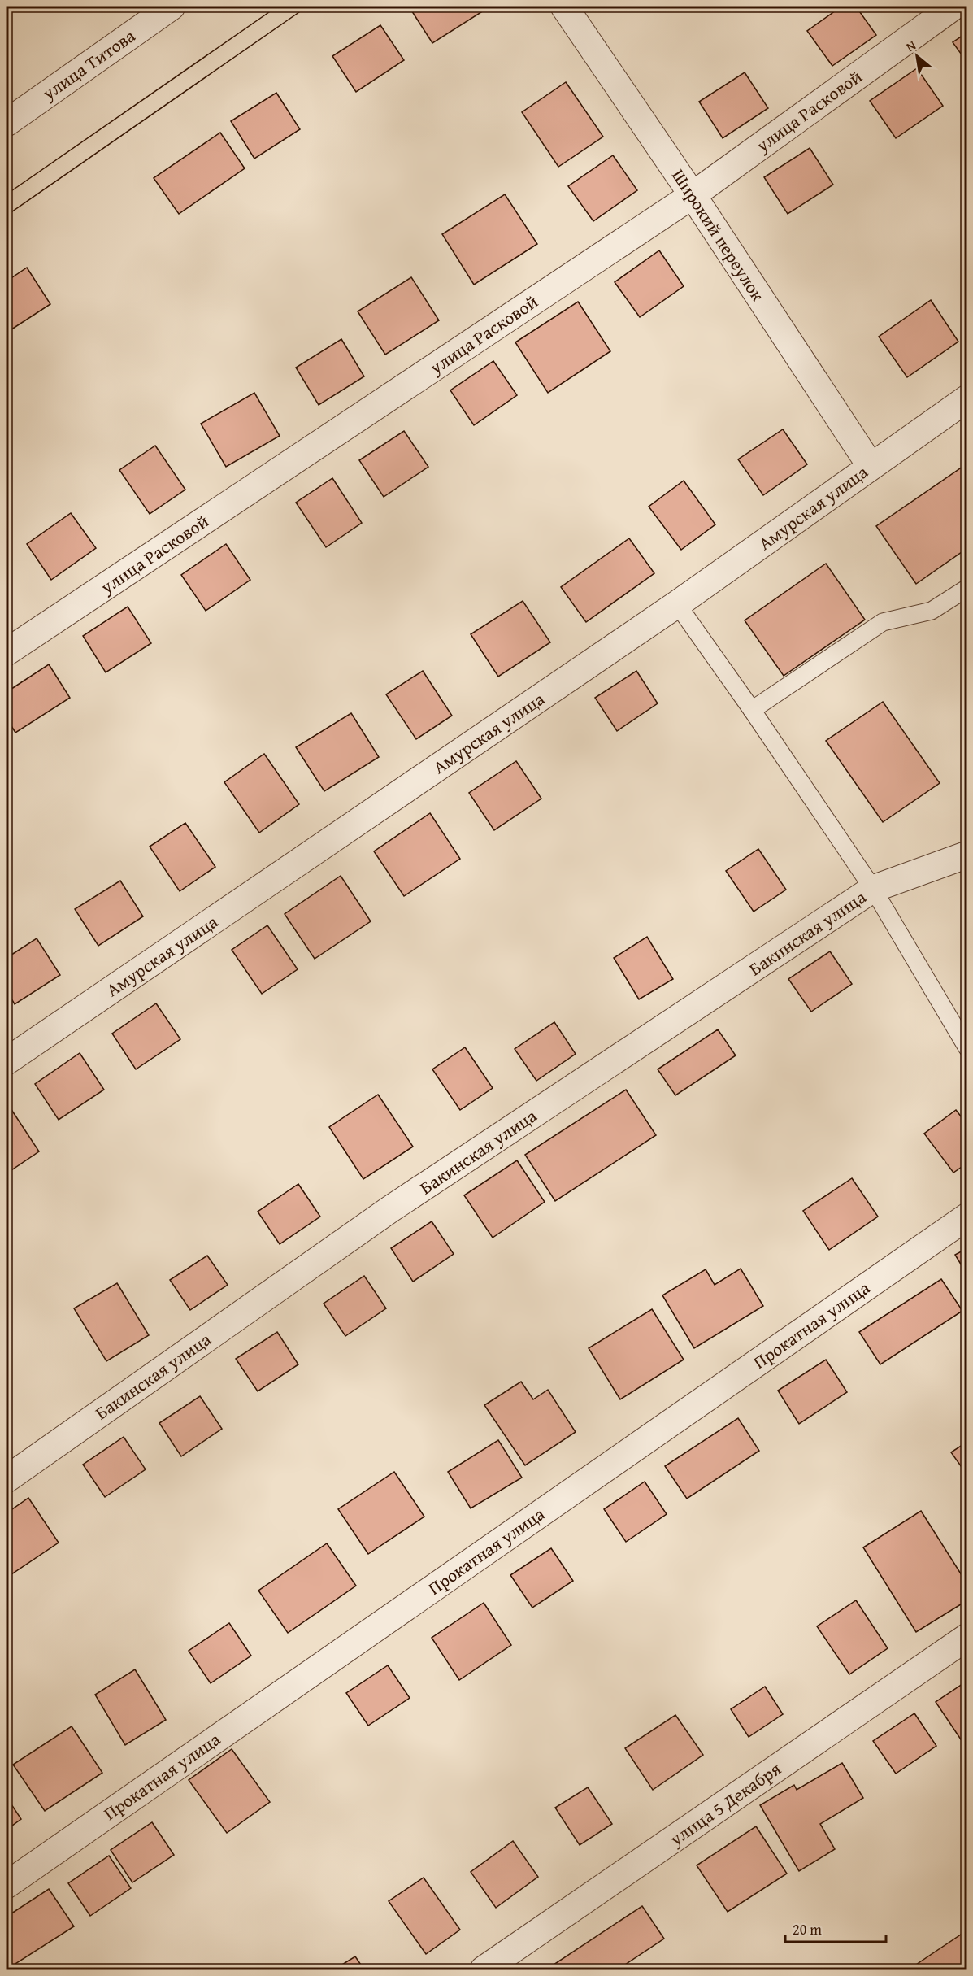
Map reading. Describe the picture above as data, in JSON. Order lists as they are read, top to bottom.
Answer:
{
  "streets": {
    "street": [
      "улица Титова",
      "улица Расковой",
      "Широкий переулок",
      "Амурская улица",
      "Бакинская улица",
      "Прокатная улица",
      "улица 5 Декабря"
    ]
  },
  "crossings": [
    ["улица Расковой", "Широкий переулок"],
    ["Широкий переулок", "Амурская улица"]
  ],
  "scale_bar": "20 m",
  "north": "top left"
}
